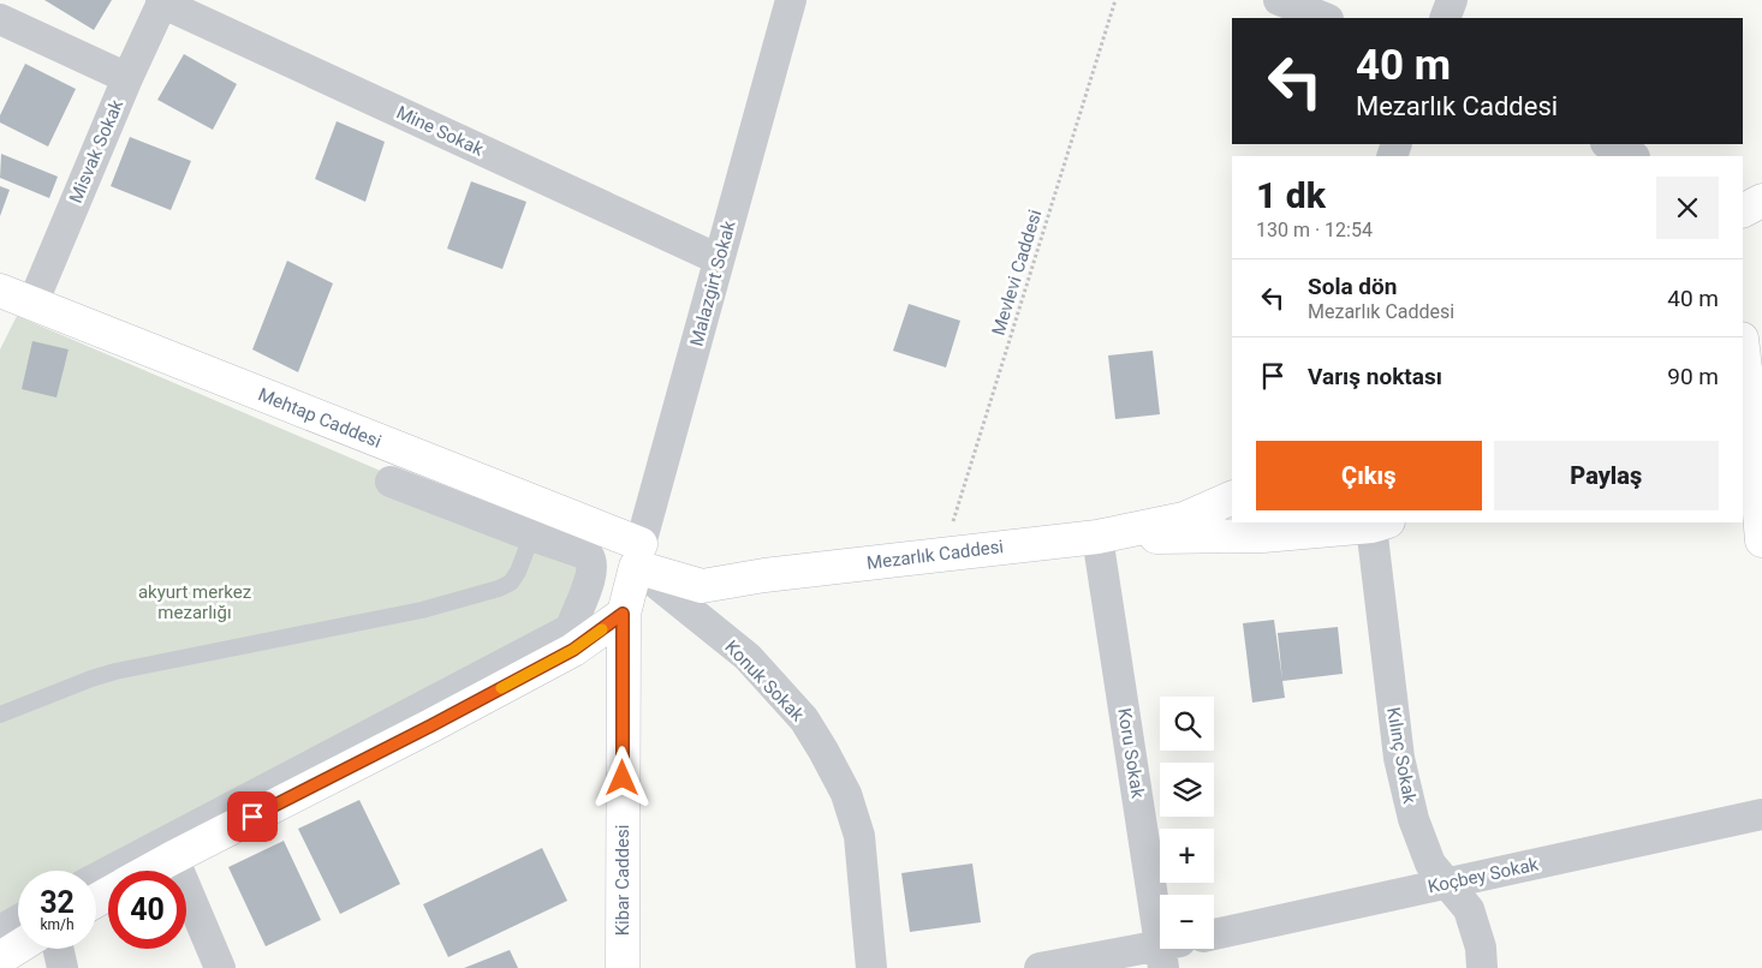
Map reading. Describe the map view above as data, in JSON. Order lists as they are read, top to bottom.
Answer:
{
  "streets": {
    "street": [
      "Mine Sokak",
      "Misvak Sokak",
      "Malazgirt Sokak",
      "Mehtap Caddesi",
      "Mezarlık Caddesi",
      "Konuk Sokak",
      "Koru Sokak",
      "Kılınç Sokak",
      "Koçbey Sokak",
      "Kibar Caddesi"
    ],
    "path": ["Mevlevi Caddesi"]
  },
  "crossings": [
    ["Mine Sokak", "Misvak Sokak"],
    ["Mine Sokak", "Malazgirt Sokak"],
    ["Misvak Sokak", "Mehtap Caddesi"],
    ["Mevlevi Caddesi", "Mezarlık Caddesi"],
    ["Malazgirt Sokak", "Mehtap Caddesi"],
    ["Malazgirt Sokak", "Mezarlık Caddesi"],
    ["Malazgirt Sokak", "Konuk Sokak"],
    ["Malazgirt Sokak", "Kibar Caddesi"],
    ["Mehtap Caddesi", "Mezarlık Caddesi"],
    ["Mehtap Caddesi", "Konuk Sokak"],
    ["Mehtap Caddesi", "Kibar Caddesi"],
    ["Mezarlık Caddesi", "Konuk Sokak"],
    ["Mezarlık Caddesi", "Koru Sokak"],
    ["Mezarlık Caddesi", "Kibar Caddesi"],
    ["Konuk Sokak", "Kibar Caddesi"],
    ["Kılınç Sokak", "Koçbey Sokak"]
  ],
  "parks": ["akyurt merkez mezarlığı"],
  "page": {
    "turn": ["40 m", "Mezarlık Caddesi"],
    "heading": ["1 dk", "130 m · 12:54"],
    "list": [
      {
        "name": "Sola dön",
        "note": "Mezarlık Caddesi",
        "value": "40 m"
      },
      {
        "name": "Varış noktası",
        "value": "90 m"
      }
    ],
    "buttons": ["Çıkış", "Paylaş"],
    "map_buttons": ["+", "−"],
    "speed": "32 km/h",
    "limit": "40"
  }
}
